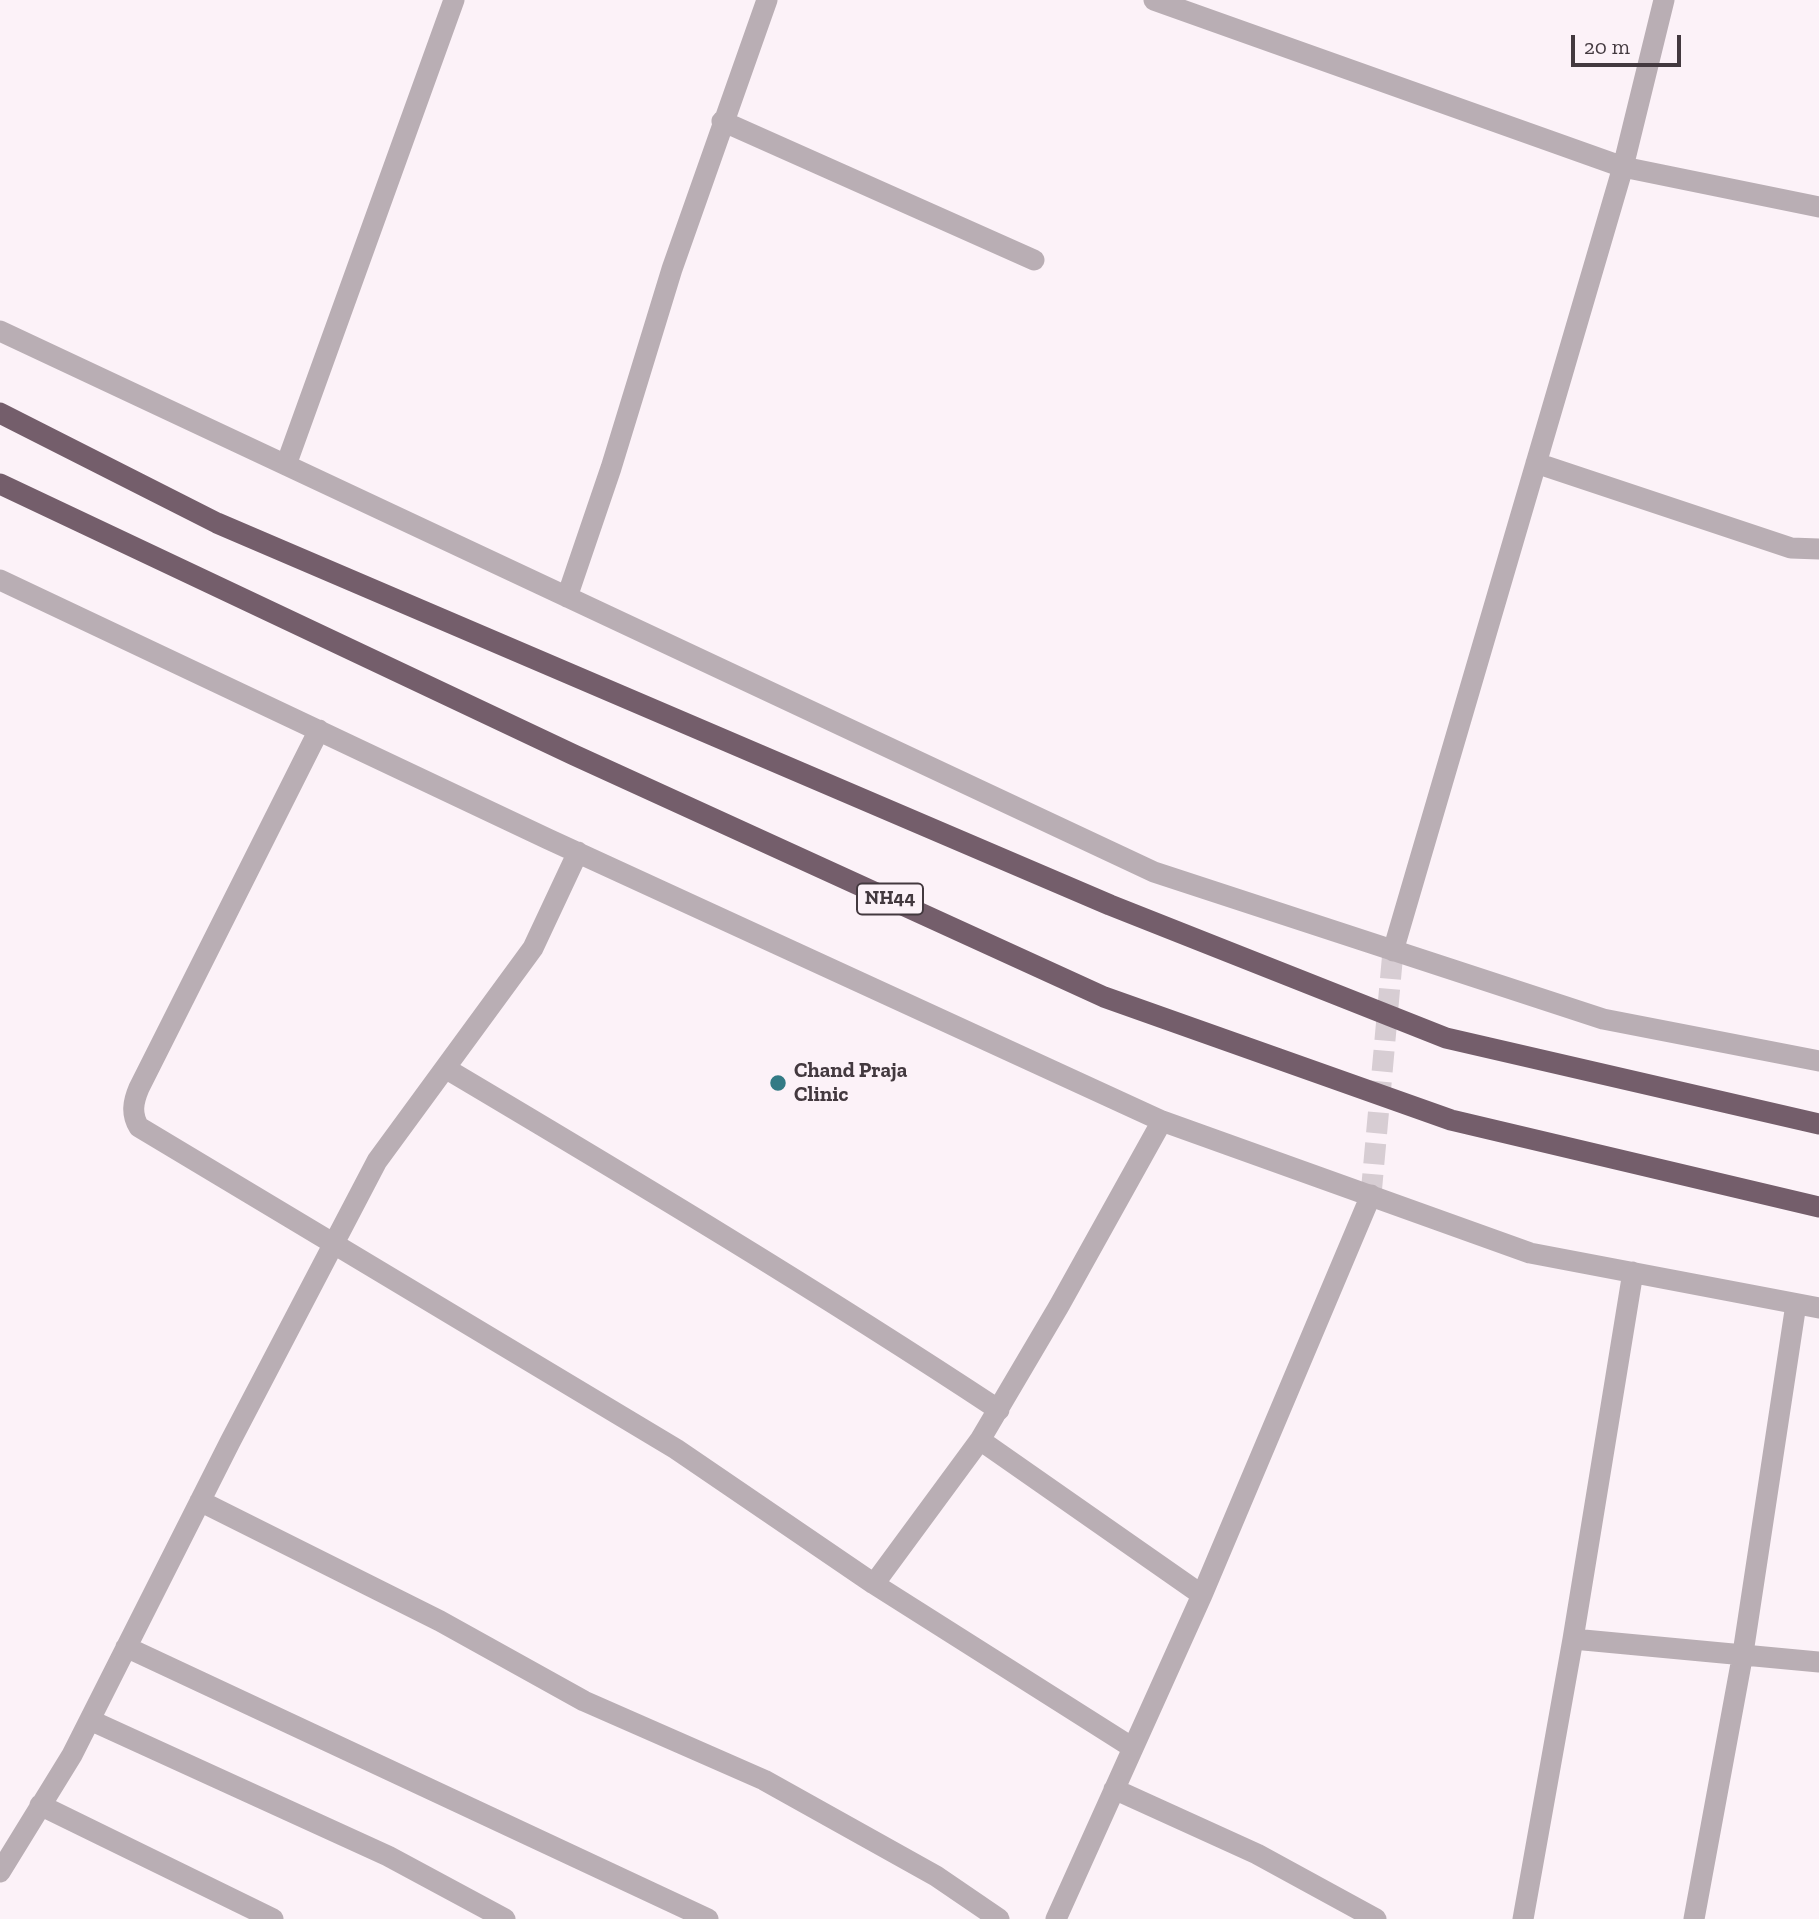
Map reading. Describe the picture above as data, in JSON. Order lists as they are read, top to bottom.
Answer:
{
  "streets": {
    "highway": ["NH44"]
  },
  "places": ["Chand Praja Clinic"],
  "scale_bar": "20 m"
}
